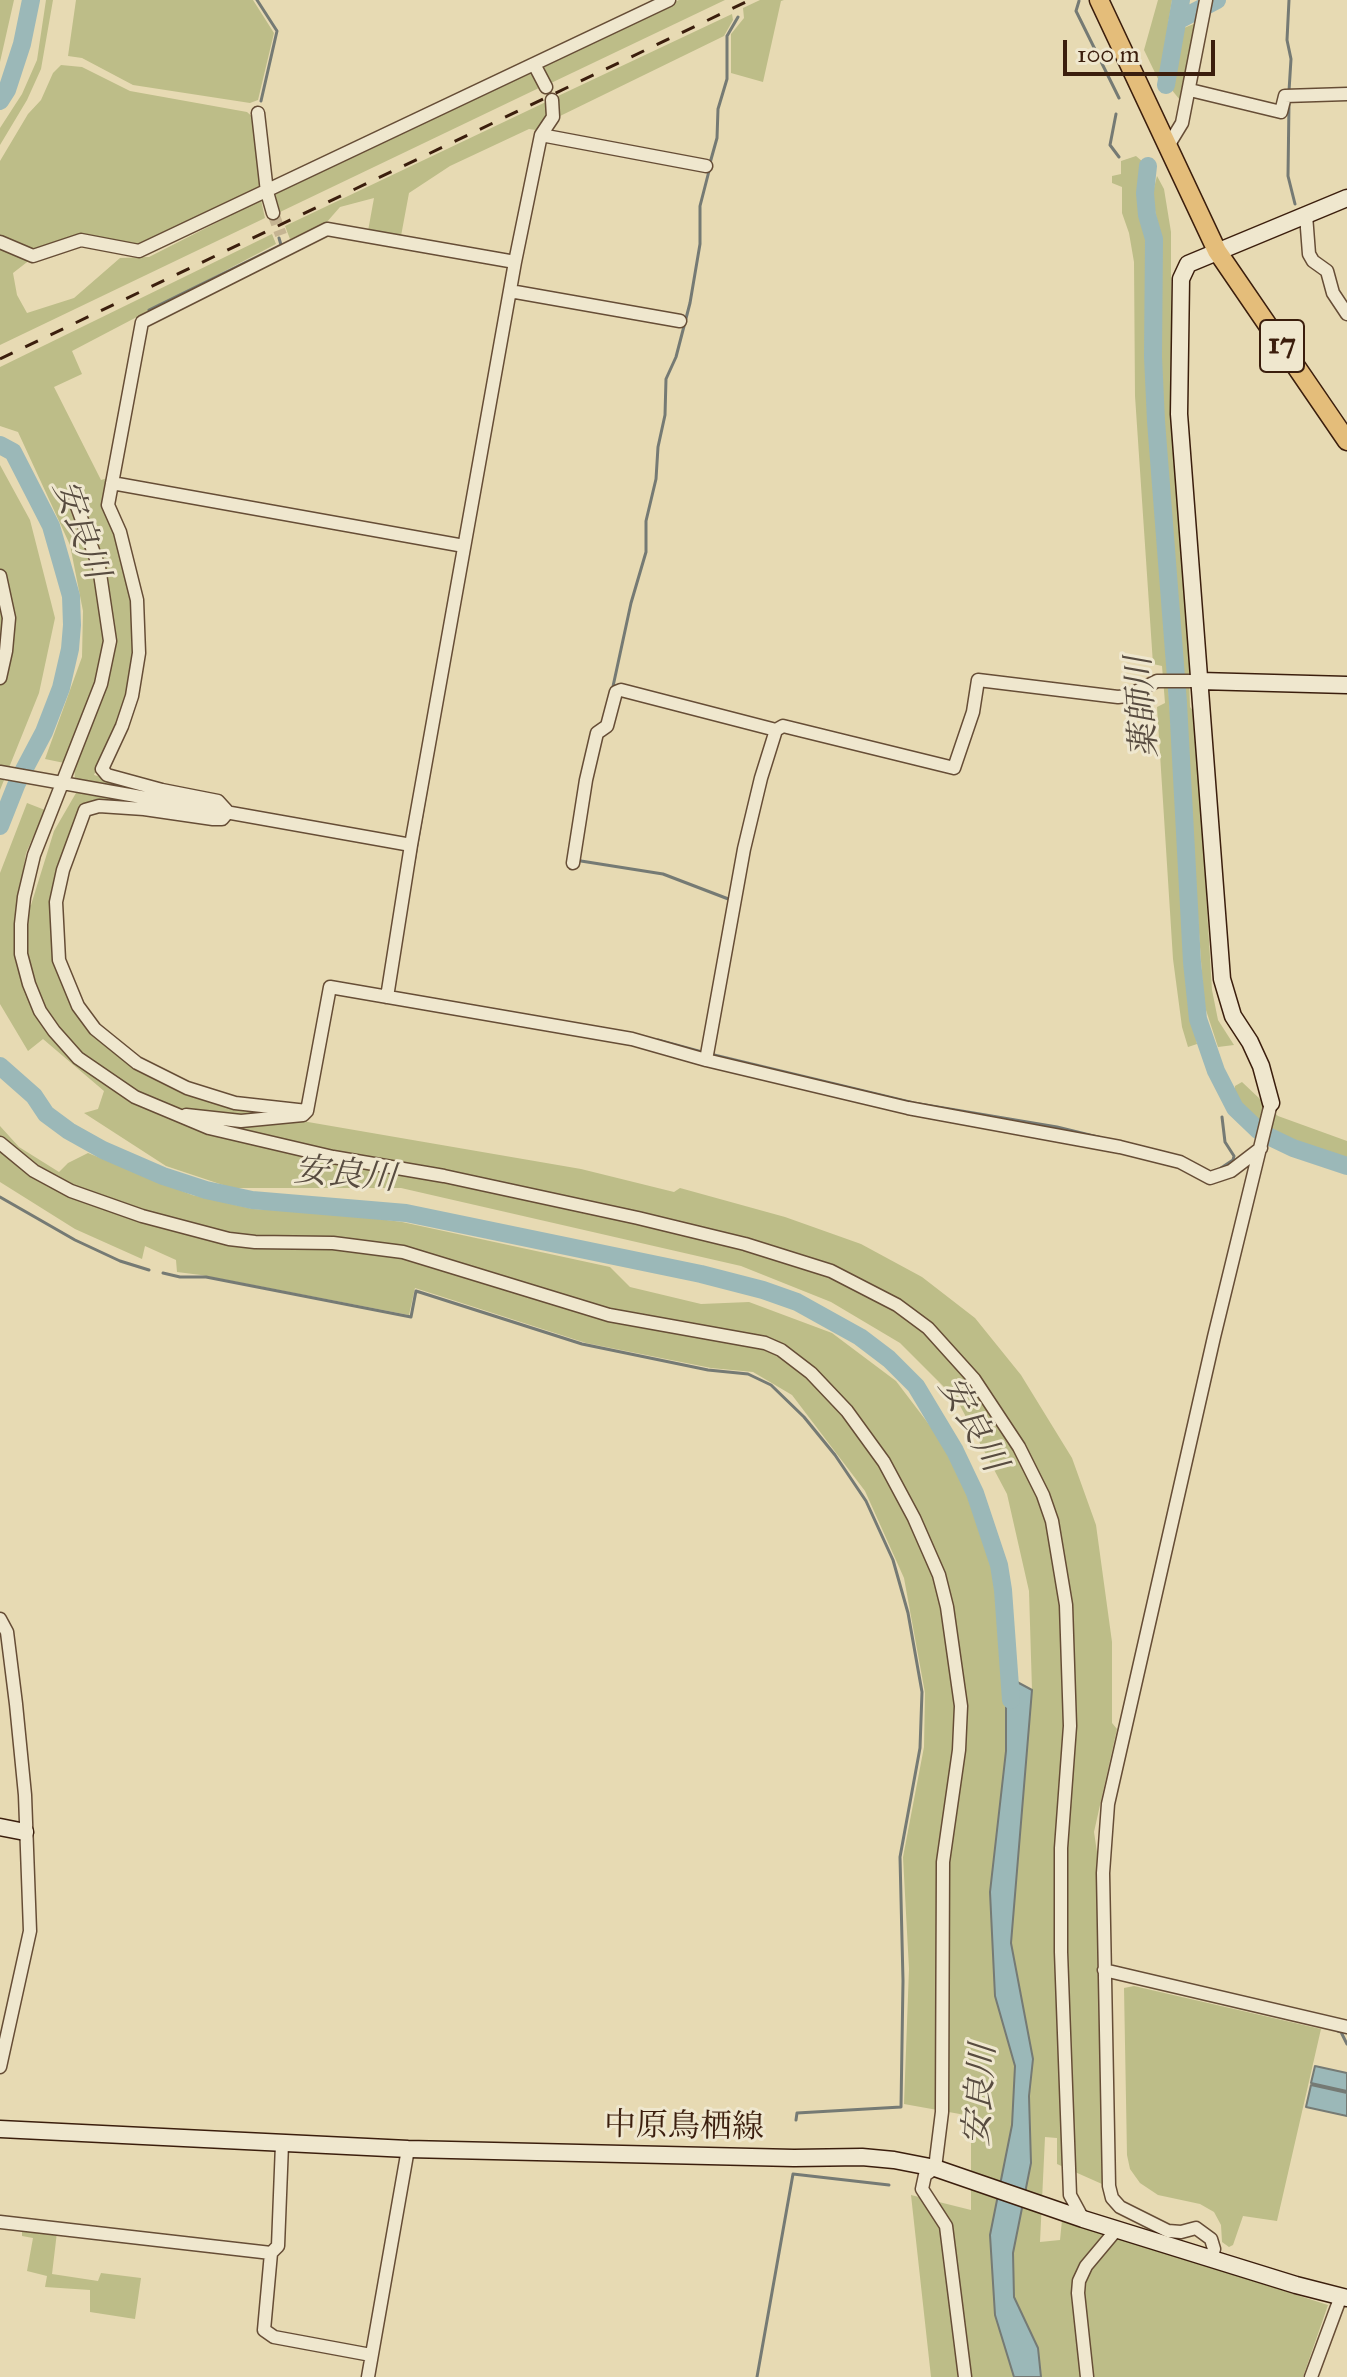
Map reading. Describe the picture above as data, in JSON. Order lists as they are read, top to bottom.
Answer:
{
  "streets": {
    "main road": ["17", "中原鳥栖線"]
  },
  "water": ["安良川", "薬師川"],
  "scale_bar": "100 m"
}
